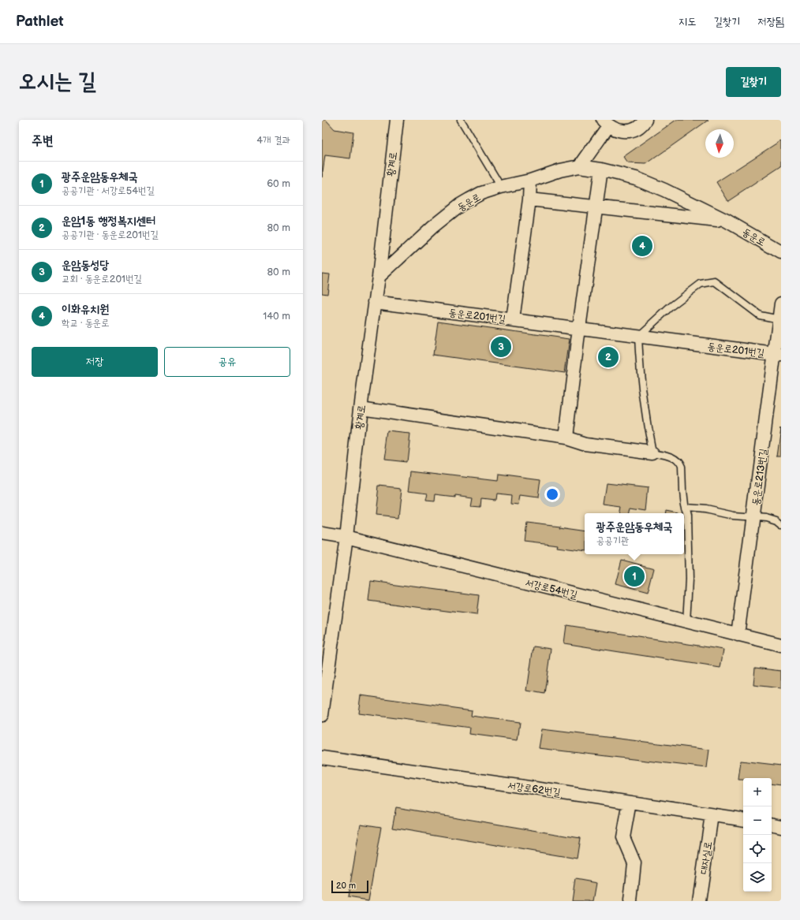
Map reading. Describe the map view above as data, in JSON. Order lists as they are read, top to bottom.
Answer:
{
  "streets": {
    "street": [
      "황계로",
      "동운로",
      "동운로201번길",
      "동운로213번길",
      "서강로54번길",
      "서강로62번길",
      "대자실로"
    ]
  },
  "crossings": [
    ["황계로", "동운로"],
    ["황계로", "동운로201번길"],
    ["황계로", "서강로54번길"],
    ["동운로201번길", "동운로213번길"],
    ["동운로213번길", "서강로54번길"],
    ["서강로62번길", "대자실로"]
  ],
  "scale_bar": "20 m",
  "north": "bottom",
  "page": {
    "header": "Pathlet",
    "nav": ["지도", "길찾기", "저장됨"],
    "buttons": [
      "길찾기",
      ["저장", "공유"]
    ],
    "title": "오시는 길",
    "heading": ["주변", "4개 결과"],
    "list": [
      {
        "mark": "1",
        "name": "광주운암동우체국",
        "note": "공공기관 · 서강로54번길",
        "value": "60 m"
      },
      {
        "mark": "2",
        "name": "운암1동 행정복지센터",
        "note": "공공기관 · 동운로201번길",
        "value": "80 m"
      },
      {
        "mark": "3",
        "name": "운암동성당",
        "note": "교회 · 동운로201번길",
        "value": "80 m"
      },
      {
        "mark": "4",
        "name": "이화유치원",
        "note": "학교 · 동운로",
        "value": "140 m"
      }
    ],
    "pins": [
      "4",
      "3",
      "2",
      "1"
    ],
    "popup": ["광주운암동우체국", "공공기관"],
    "map_buttons": ["+", "−"],
    "scale": "20 m"
  }
}
